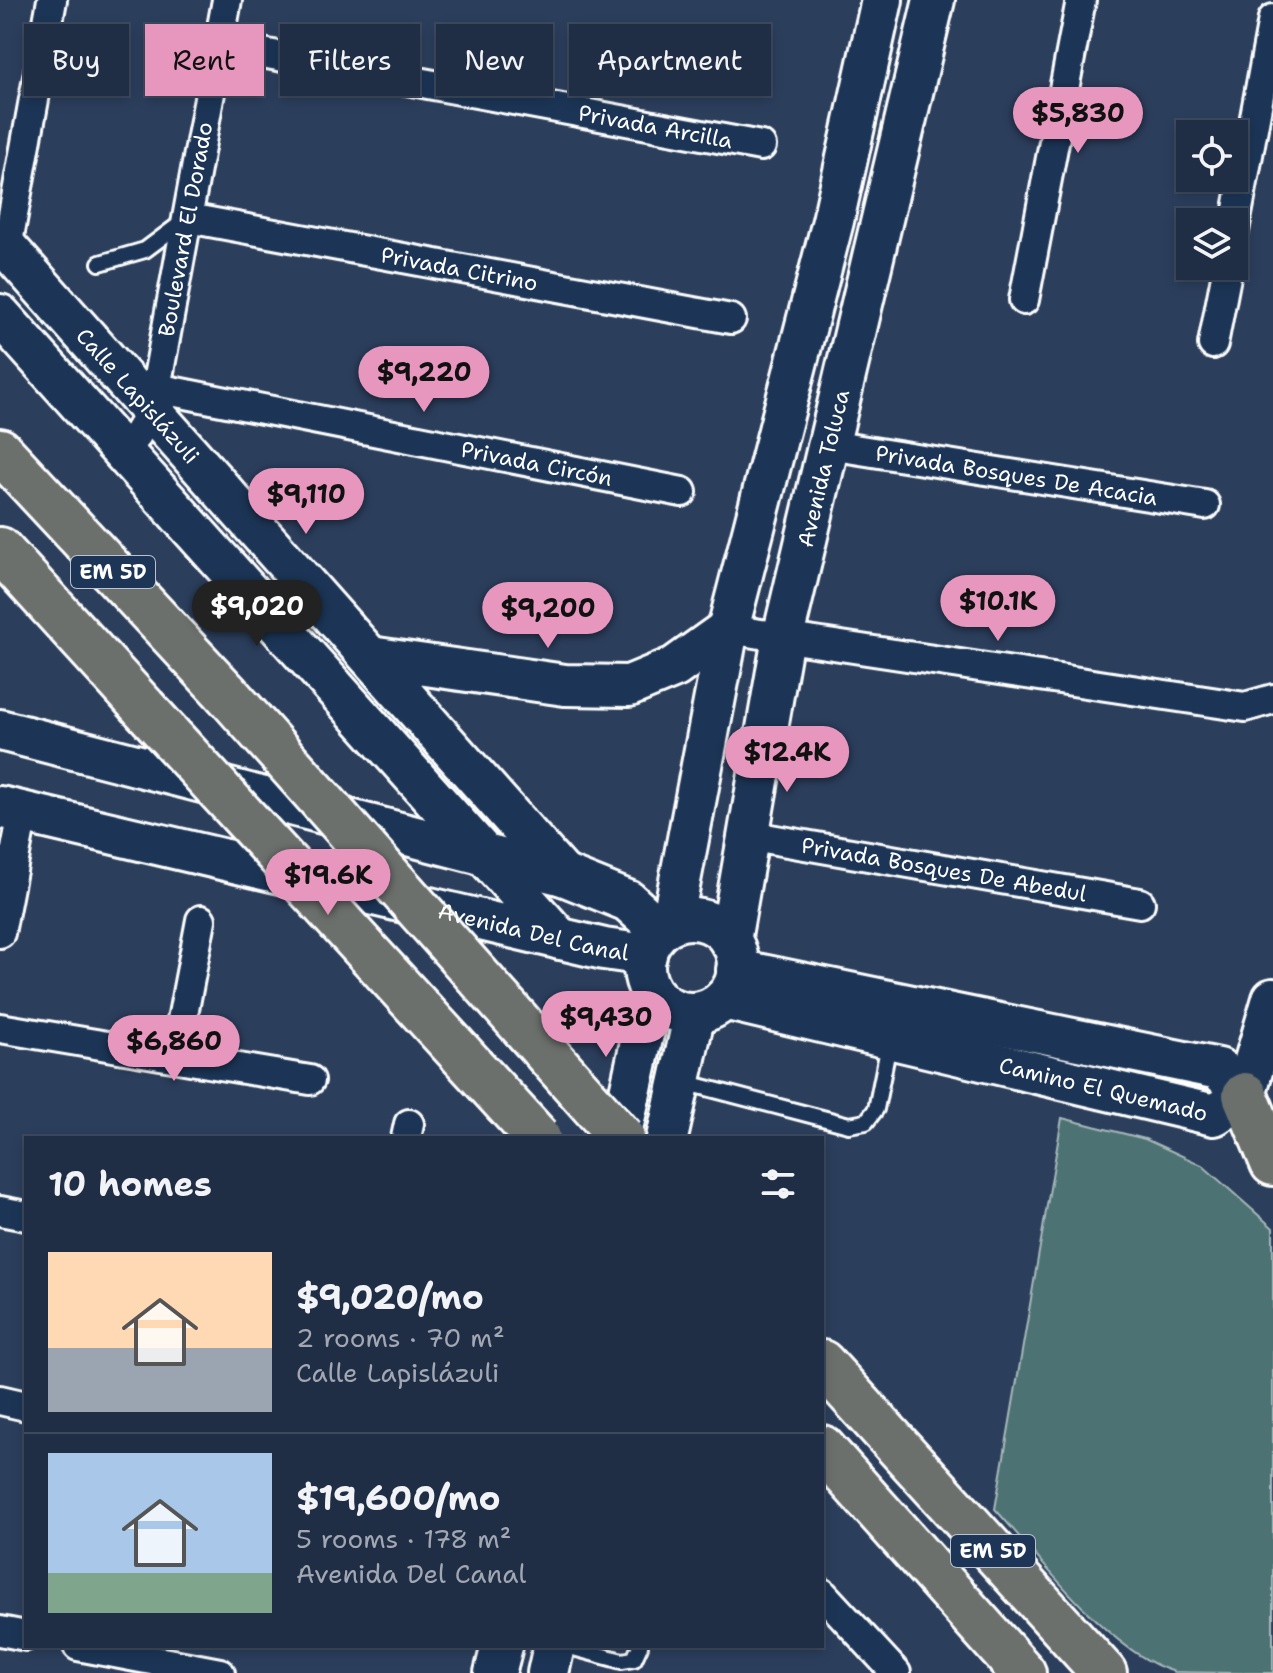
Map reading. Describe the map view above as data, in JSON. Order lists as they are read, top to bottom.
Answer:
{
  "streets": {
    "highway": ["EM 5D"],
    "street": [
      "Privada Arcilla",
      "Boulevard El Dorado",
      "Privada Citrino",
      "Calle Lapislázuli",
      "Privada Circón",
      "Avenida Toluca",
      "Privada Bosques De Acacia",
      "Privada Bosques De Abedul",
      "Avenida Del Canal",
      "Camino El Quemado"
    ]
  },
  "crossings": [
    ["Boulevard El Dorado", "Privada Citrino"],
    ["Boulevard El Dorado", "Calle Lapislázuli"],
    ["Boulevard El Dorado", "Privada Circón"],
    ["Calle Lapislázuli", "Privada Circón"],
    ["Avenida Toluca", "Privada Bosques De Acacia"],
    ["Avenida Toluca", "Privada Bosques De Abedul"],
    ["Avenida Toluca", "Camino El Quemado"]
  ],
  "page": {
    "chip": [
      "Buy",
      "Rent",
      "Filters",
      "New",
      "Apartment"
    ],
    "price": [
      "$5,830",
      "$9,220",
      "$9,110",
      "$10.1K",
      "$9,020",
      "$9,200",
      "$12.4K",
      "$19.6K",
      "$9,430",
      "$6,860"
    ],
    "heading": "10 homes",
    "list": [
      {
        "name": "$9,020/mo",
        "note": "2 rooms · 70 m² · Calle Lapislázuli"
      },
      {
        "name": "$19,600/mo",
        "note": "5 rooms · 178 m² · Avenida Del Canal"
      }
    ]
  }
}
